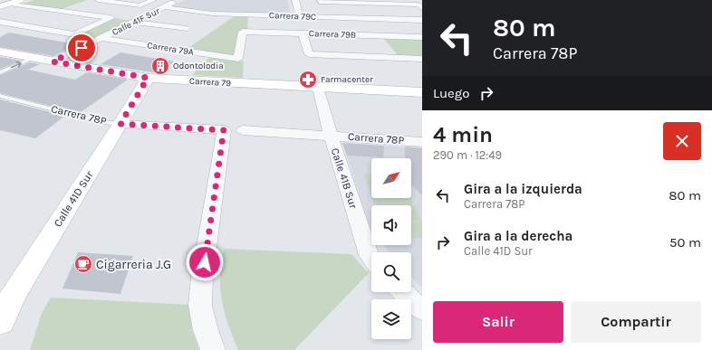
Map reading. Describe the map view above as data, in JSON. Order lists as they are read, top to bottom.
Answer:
{
  "streets": {
    "street": [
      "Carrera 79C",
      "Calle 41F Sur",
      "Carrera 79B",
      "Carrera 79A",
      "Carrera 79",
      "Carrera 78P",
      "Calle 41B Sur",
      "Calle 41D Sur"
    ]
  },
  "crossings": [
    ["Carrera 79C", "Calle 41F Sur"],
    ["Calle 41F Sur", "Carrera 79A"],
    ["Calle 41F Sur", "Carrera 79"],
    ["Carrera 79B", "Carrera 79A"],
    ["Carrera 79", "Calle 41B Sur"],
    ["Carrera 79", "Calle 41D Sur"],
    ["Carrera 78P", "Calle 41B Sur"],
    ["Carrera 78P", "Calle 41D Sur"]
  ],
  "places": {
    "building": ["Odontolodia"],
    "pharmacy": ["Farmacenter"],
    "cafe": ["Cigarreria J.G"]
  },
  "north": "top right",
  "page": {
    "turn": ["80 m", "Carrera 78P"],
    "then": "Luego",
    "heading": ["4 min", "290 m · 12:49"],
    "list": [
      {
        "name": "Gira a la izquierda",
        "note": "Carrera 78P",
        "value": "80 m"
      },
      {
        "name": "Gira a la derecha",
        "note": "Calle 41D Sur",
        "value": "50 m"
      }
    ],
    "buttons": ["Salir", "Compartir"]
  }
}
